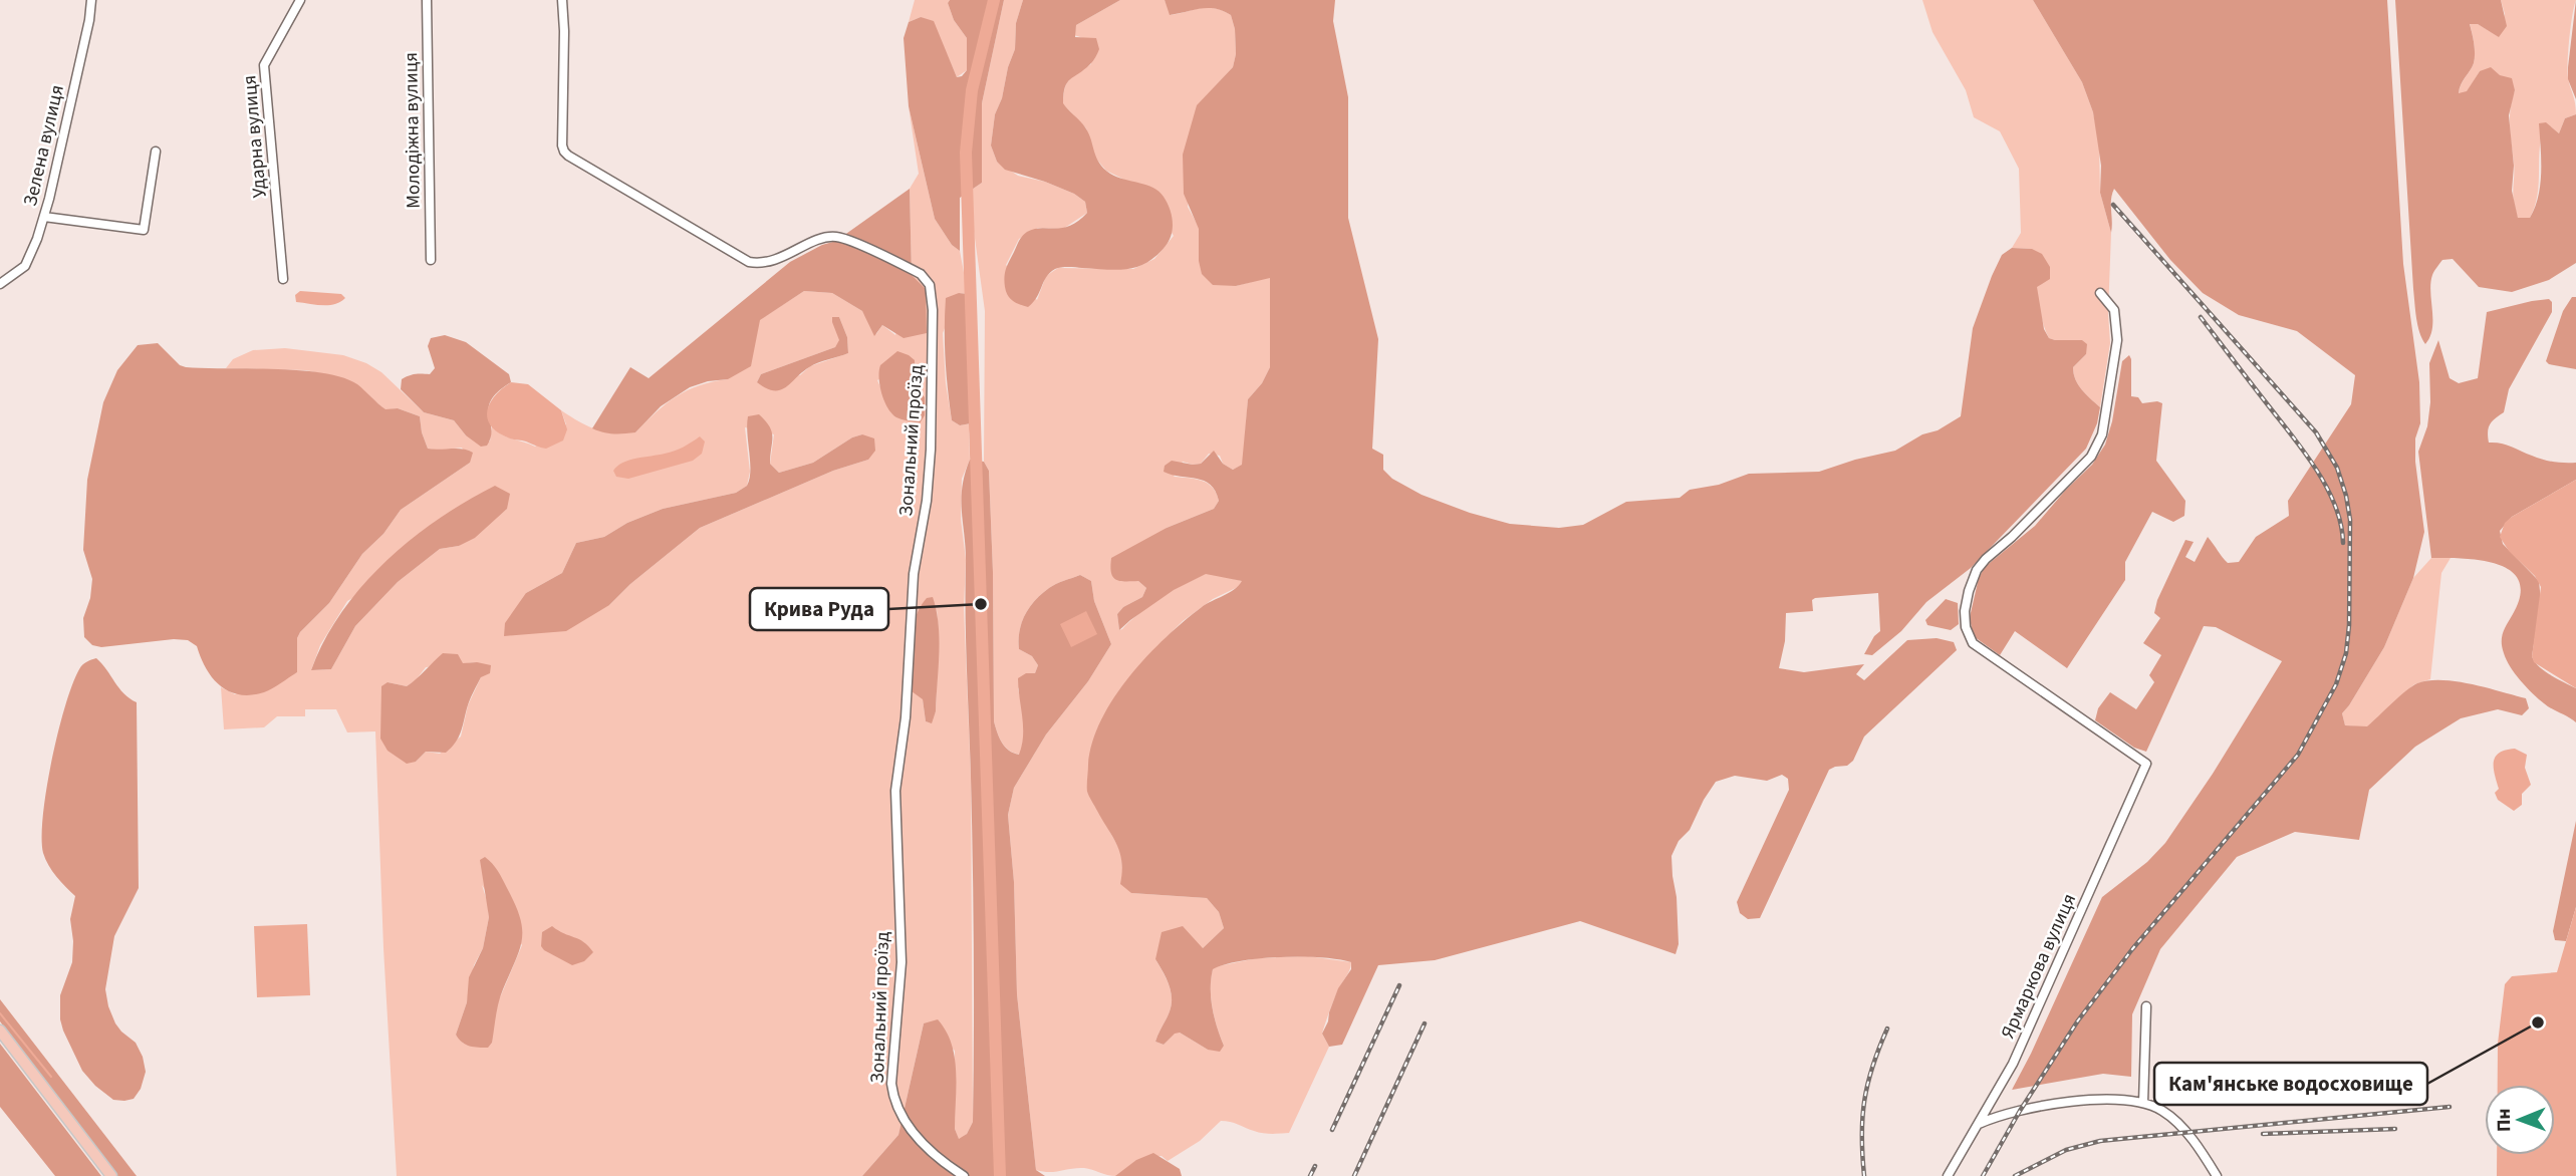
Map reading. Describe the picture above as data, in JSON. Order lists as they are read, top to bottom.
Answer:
{
  "streets": {
    "street": [
      "Молодіжна вулиця",
      "Ударна вулиця",
      "Зелена вулиця",
      "Зональний проїзд",
      "Ярмаркова вулиця"
    ]
  },
  "places": ["Крива Руда", "Кам'янське водосховище"],
  "north": "left"
}
